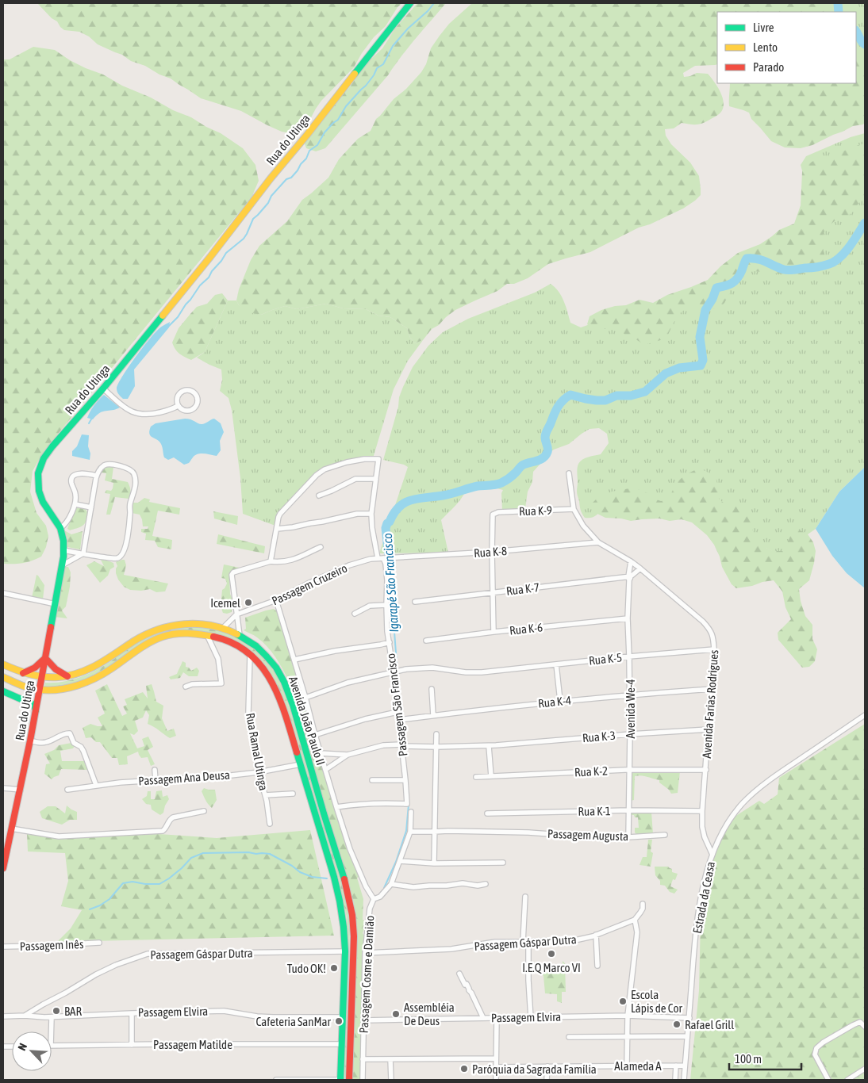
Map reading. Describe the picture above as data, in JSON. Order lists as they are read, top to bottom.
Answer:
{
  "streets": {
    "main road": ["Rua do Utinga", "Avenida João Paulo II"],
    "street": [
      "Rua K-9",
      "Rua K-8",
      "Passagem Cruzeiro",
      "Rua K-7",
      "Rua K-6",
      "Rua K-5",
      "Rua K-4",
      "Avenida Farias Rodrigues",
      "Passagem São Francisco",
      "Avenida We-4",
      "Rua K-3",
      "Rua Ramal Utinga",
      "Rua K-2",
      "Passagem Ana Deusa",
      "Rua K-1",
      "Passagem Augusta",
      "Estrada da Ceasa",
      "Passagem Gáspar Dutra",
      "Passagem Inês",
      "Passagem Cosme e Damião",
      "Passagem Elvira",
      "Passagem Matilde",
      "Alameda A"
    ]
  },
  "crossings": [
    ["Rua do Utinga", "Avenida João Paulo II"],
    ["Rua K-9", "Rua K-8"],
    ["Rua K-9", "Avenida Farias Rodrigues"],
    ["Rua K-8", "Passagem Cruzeiro"],
    ["Rua K-8", "Avenida Farias Rodrigues"],
    ["Rua K-8", "Passagem São Francisco"],
    ["Passagem Cruzeiro", "Passagem São Francisco"],
    ["Passagem Cruzeiro", "Passagem Cosme e Damião"],
    ["Rua K-7", "Avenida We-4"],
    ["Rua K-6", "Avenida We-4"],
    ["Rua K-5", "Avenida Farias Rodrigues"],
    ["Rua K-5", "Passagem São Francisco"],
    ["Rua K-5", "Avenida We-4"],
    ["Rua K-5", "Passagem Cosme e Damião"],
    ["Rua K-4", "Avenida Farias Rodrigues"],
    ["Rua K-4", "Passagem São Francisco"],
    ["Rua K-4", "Avenida We-4"],
    ["Avenida Farias Rodrigues", "Avenida We-4"],
    ["Avenida Farias Rodrigues", "Rua K-3"],
    ["Avenida Farias Rodrigues", "Rua K-2"],
    ["Avenida Farias Rodrigues", "Rua K-1"],
    ["Avenida Farias Rodrigues", "Estrada da Ceasa"],
    ["Passagem São Francisco", "Rua K-3"],
    ["Passagem São Francisco", "Passagem Cosme e Damião"],
    ["Avenida We-4", "Rua K-3"],
    ["Avenida We-4", "Rua K-2"],
    ["Avenida We-4", "Rua K-1"],
    ["Avenida We-4", "Passagem Augusta"],
    ["Avenida João Paulo II", "Rua Ramal Utinga"],
    ["Avenida João Paulo II", "Passagem Ana Deusa"],
    ["Avenida João Paulo II", "Passagem Gáspar Dutra"],
    ["Avenida João Paulo II", "Passagem Elvira"],
    ["Avenida João Paulo II", "Passagem Matilde"],
    ["Rua Ramal Utinga", "Passagem Ana Deusa"],
    ["Estrada da Ceasa", "Passagem Elvira"],
    ["Estrada da Ceasa", "Alameda A"],
    ["Passagem Gáspar Dutra", "Passagem Cosme e Damião"],
    ["Passagem Gáspar Dutra", "Passagem Elvira"],
    ["Passagem Cosme e Damião", "Passagem Elvira"]
  ],
  "water": ["Igarapé São Francisco"],
  "places": [
    "Icemel",
    "I.E.Q Marco VI",
    "Tudo OK!",
    "Escola Lápis de Cor",
    "BAR",
    "Assembléia De Deus",
    "Cafeteria SanMar",
    "Rafael Grill",
    "Paróquia da Sagrada Família"
  ],
  "legend": ["Livre", "Lento", "Parado"],
  "scale_bar": "100 m",
  "north": "top left"
}
